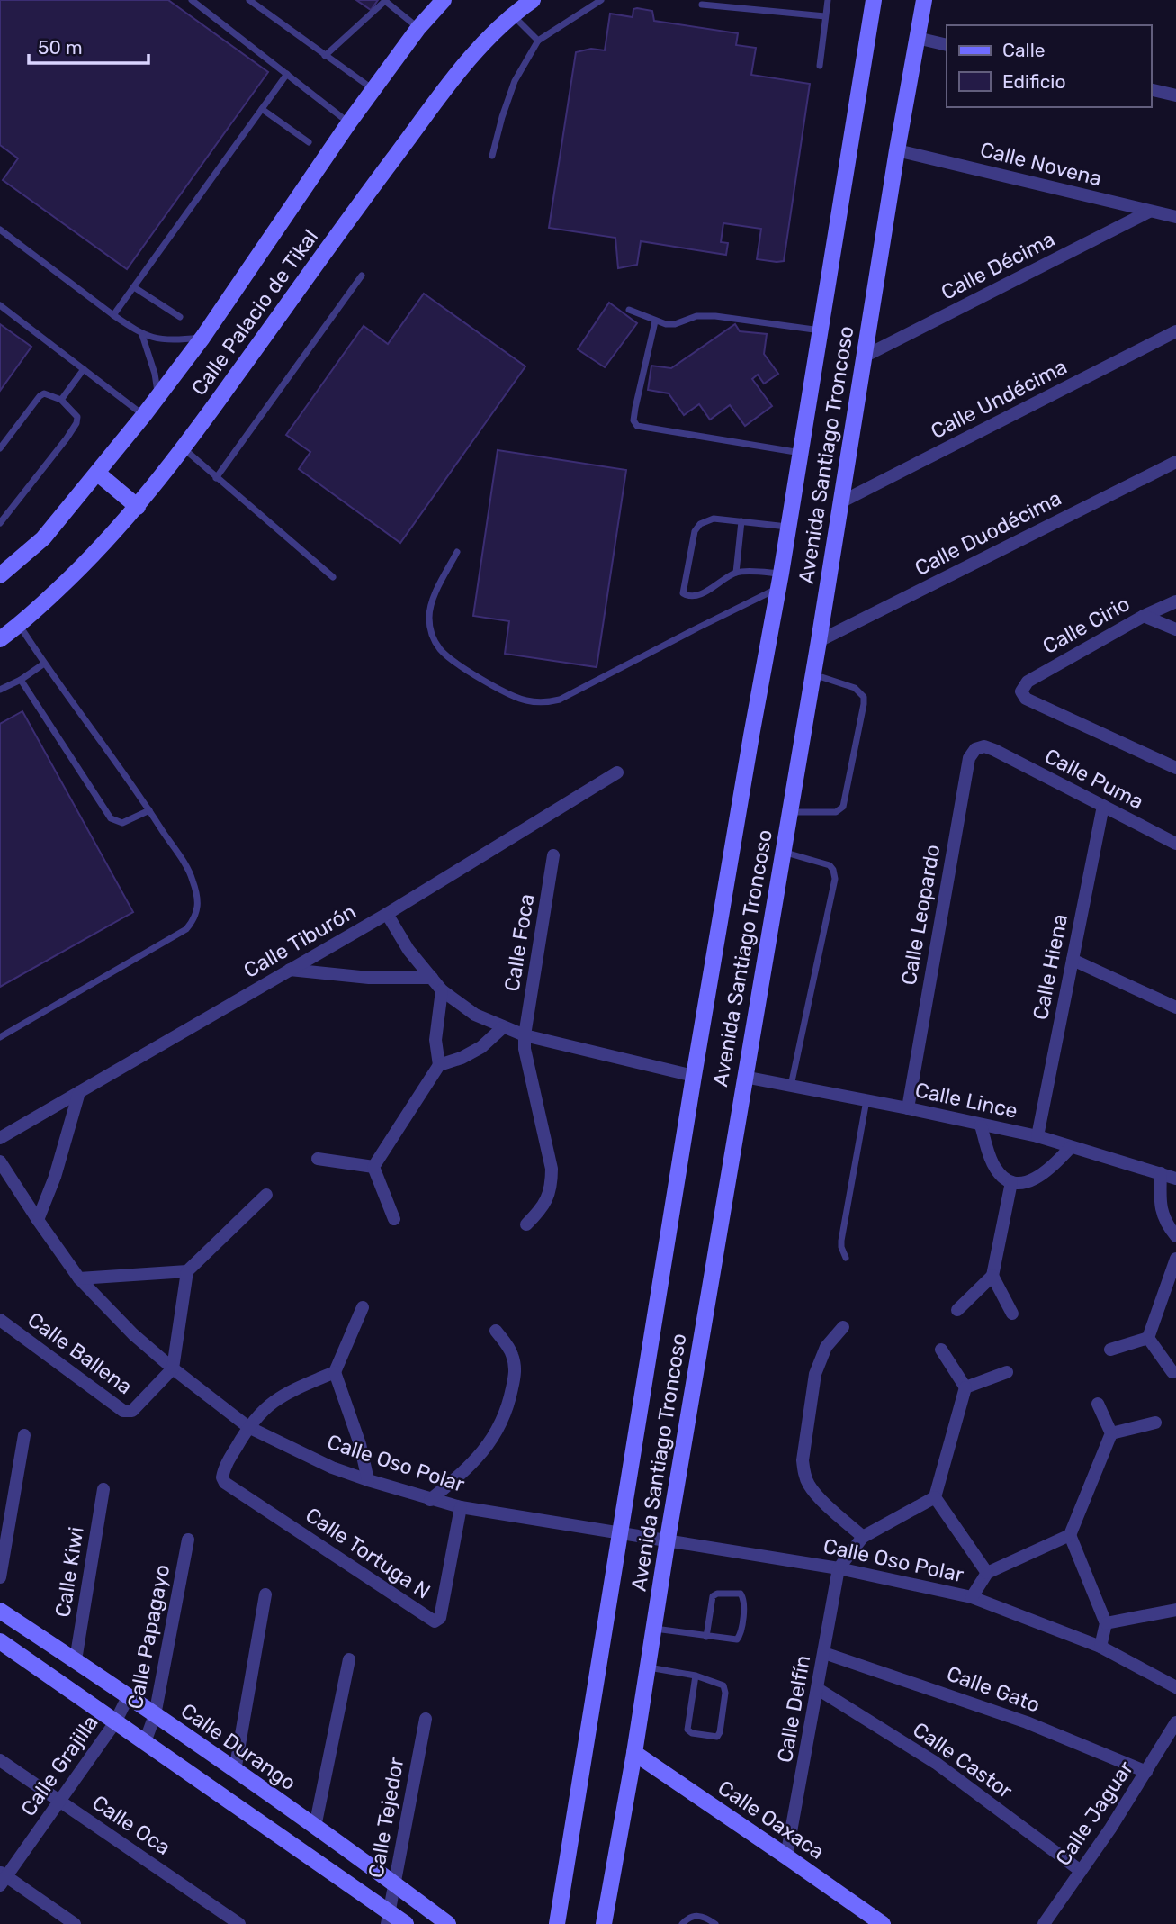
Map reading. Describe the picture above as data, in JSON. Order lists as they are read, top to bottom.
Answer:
{
  "streets": {
    "main road": [
      "Calle Palacio de Tikal",
      "Avenida Santiago Troncoso",
      "Calle Durango",
      "Calle Oaxaca"
    ],
    "street": [
      "Calle Novena",
      "Calle Décima",
      "Calle Undécima",
      "Calle Duodécima",
      "Calle Cirio",
      "Calle Puma",
      "Calle Leopardo",
      "Calle Tiburón",
      "Calle Foca",
      "Calle Hiena",
      "Calle Lince",
      "Calle Ballena",
      "Calle Oso Polar",
      "Calle Tortuga N",
      "Calle Kiwi",
      "Calle Papagayo",
      "Calle Gato",
      "Calle Delfín",
      "Calle Castor",
      "Calle Grajilla",
      "Calle Jaguar",
      "Calle Tejedor",
      "Calle Oca"
    ]
  },
  "crossings": [
    ["Calle Novena", "Calle Décima"],
    ["Calle Novena", "Avenida Santiago Troncoso"],
    ["Calle Décima", "Avenida Santiago Troncoso"],
    ["Calle Undécima", "Avenida Santiago Troncoso"],
    ["Avenida Santiago Troncoso", "Calle Duodécima"],
    ["Avenida Santiago Troncoso", "Calle Lince"],
    ["Avenida Santiago Troncoso", "Calle Oso Polar"],
    ["Avenida Santiago Troncoso", "Calle Oaxaca"],
    ["Calle Puma", "Calle Leopardo"],
    ["Calle Puma", "Calle Hiena"],
    ["Calle Leopardo", "Calle Lince"],
    ["Calle Hiena", "Calle Lince"],
    ["Calle Ballena", "Calle Oso Polar"],
    ["Calle Oso Polar", "Calle Tortuga N"],
    ["Calle Oso Polar", "Calle Delfín"],
    ["Calle Kiwi", "Calle Durango"],
    ["Calle Papagayo", "Calle Durango"],
    ["Calle Gato", "Calle Delfín"],
    ["Calle Gato", "Calle Jaguar"],
    ["Calle Delfín", "Calle Castor"],
    ["Calle Delfín", "Calle Oaxaca"],
    ["Calle Durango", "Calle Grajilla"],
    ["Calle Durango", "Calle Tejedor"],
    ["Calle Castor", "Calle Jaguar"],
    ["Calle Grajilla", "Calle Oca"]
  ],
  "legend": ["Calle", "Edificio"],
  "scale_bar": "50 m"
}
